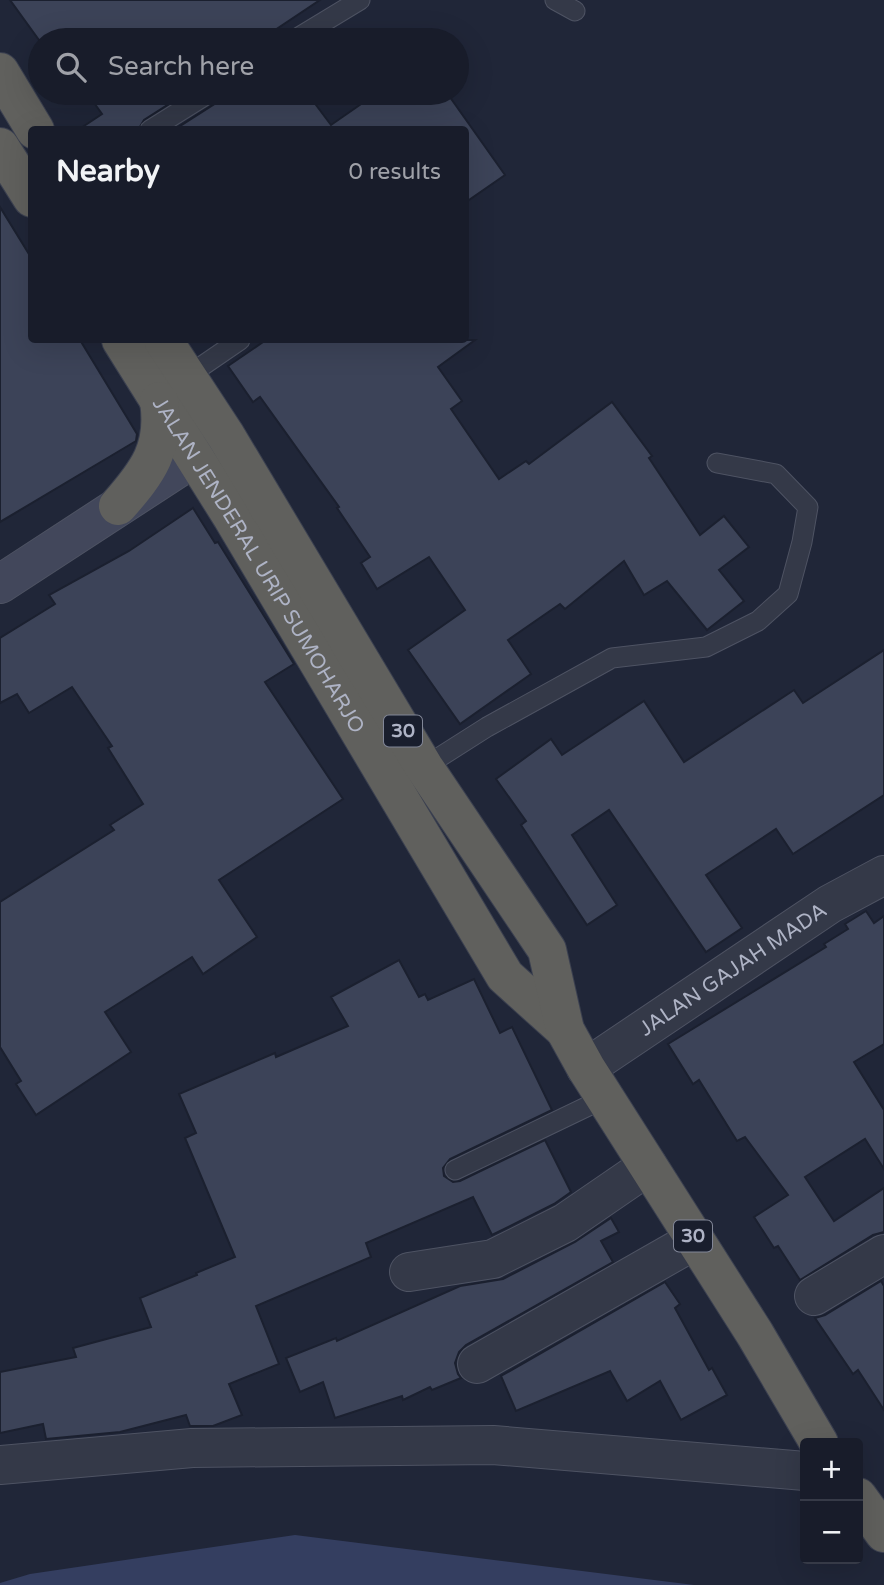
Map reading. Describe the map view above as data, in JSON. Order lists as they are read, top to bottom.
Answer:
{
  "streets": {
    "highway": ["JALAN JENDERAL URIP SUMOHARJO", "30"],
    "street": ["JALAN GAJAH MADA"]
  },
  "crossings": [
    ["JALAN JENDERAL URIP SUMOHARJO", "JALAN GAJAH MADA"]
  ],
  "page": {
    "search": "Search here",
    "heading": ["Nearby", "0 results"],
    "map_buttons": ["+", "−"]
  }
}
